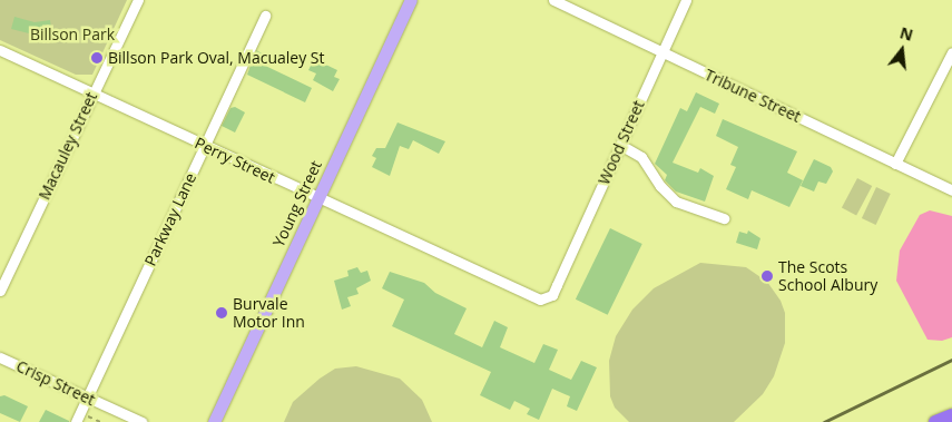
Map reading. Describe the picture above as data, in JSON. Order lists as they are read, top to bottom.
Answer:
{
  "streets": {
    "main road": ["Young Street"],
    "street": [
      "Tribune Street",
      "Wood Street",
      "Macauley Street",
      "Perry Street",
      "Parkway Lane",
      "Crisp Street"
    ]
  },
  "crossings": [
    ["Tribune Street", "Wood Street"],
    ["Wood Street", "Perry Street"],
    ["Macauley Street", "Perry Street"],
    ["Perry Street", "Young Street"],
    ["Perry Street", "Parkway Lane"],
    ["Parkway Lane", "Crisp Street"]
  ],
  "parks": ["Billson Park"],
  "places": ["Billson Park Oval, Macualey St", "The Scots School Albury", "Burvale Motor Inn"],
  "north": "top"
}
